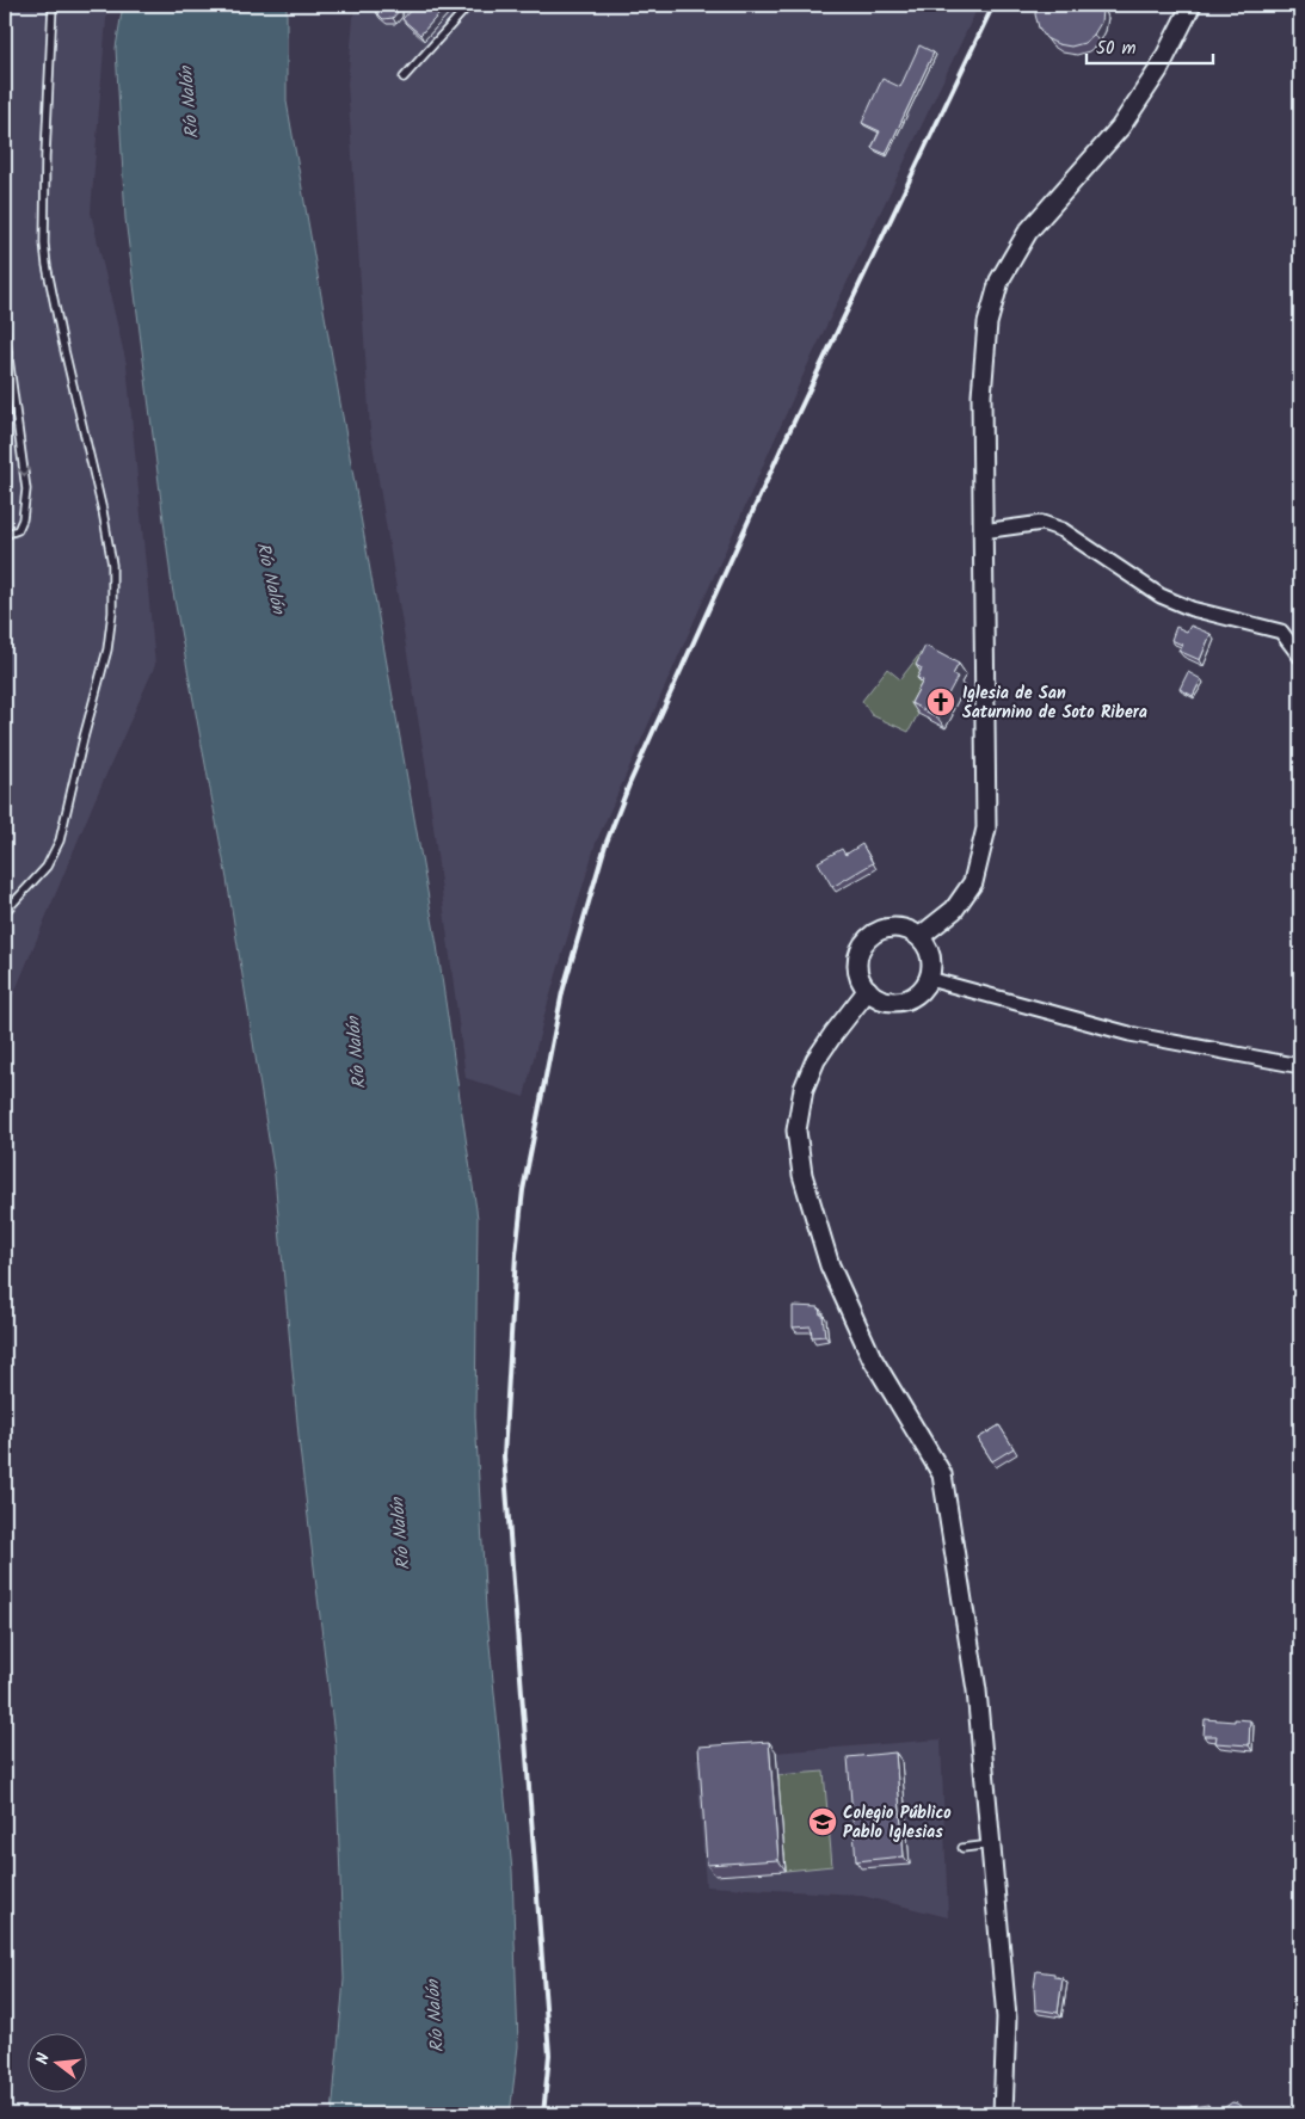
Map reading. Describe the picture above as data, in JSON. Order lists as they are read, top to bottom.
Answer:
{
  "water": ["Río Nalón"],
  "places": {
    "church": ["Iglesia de San Saturnino de Soto Ribera"],
    "school or university": ["Colegio Público Pablo Iglesias"]
  },
  "scale_bar": "50 m",
  "north": "left"
}
